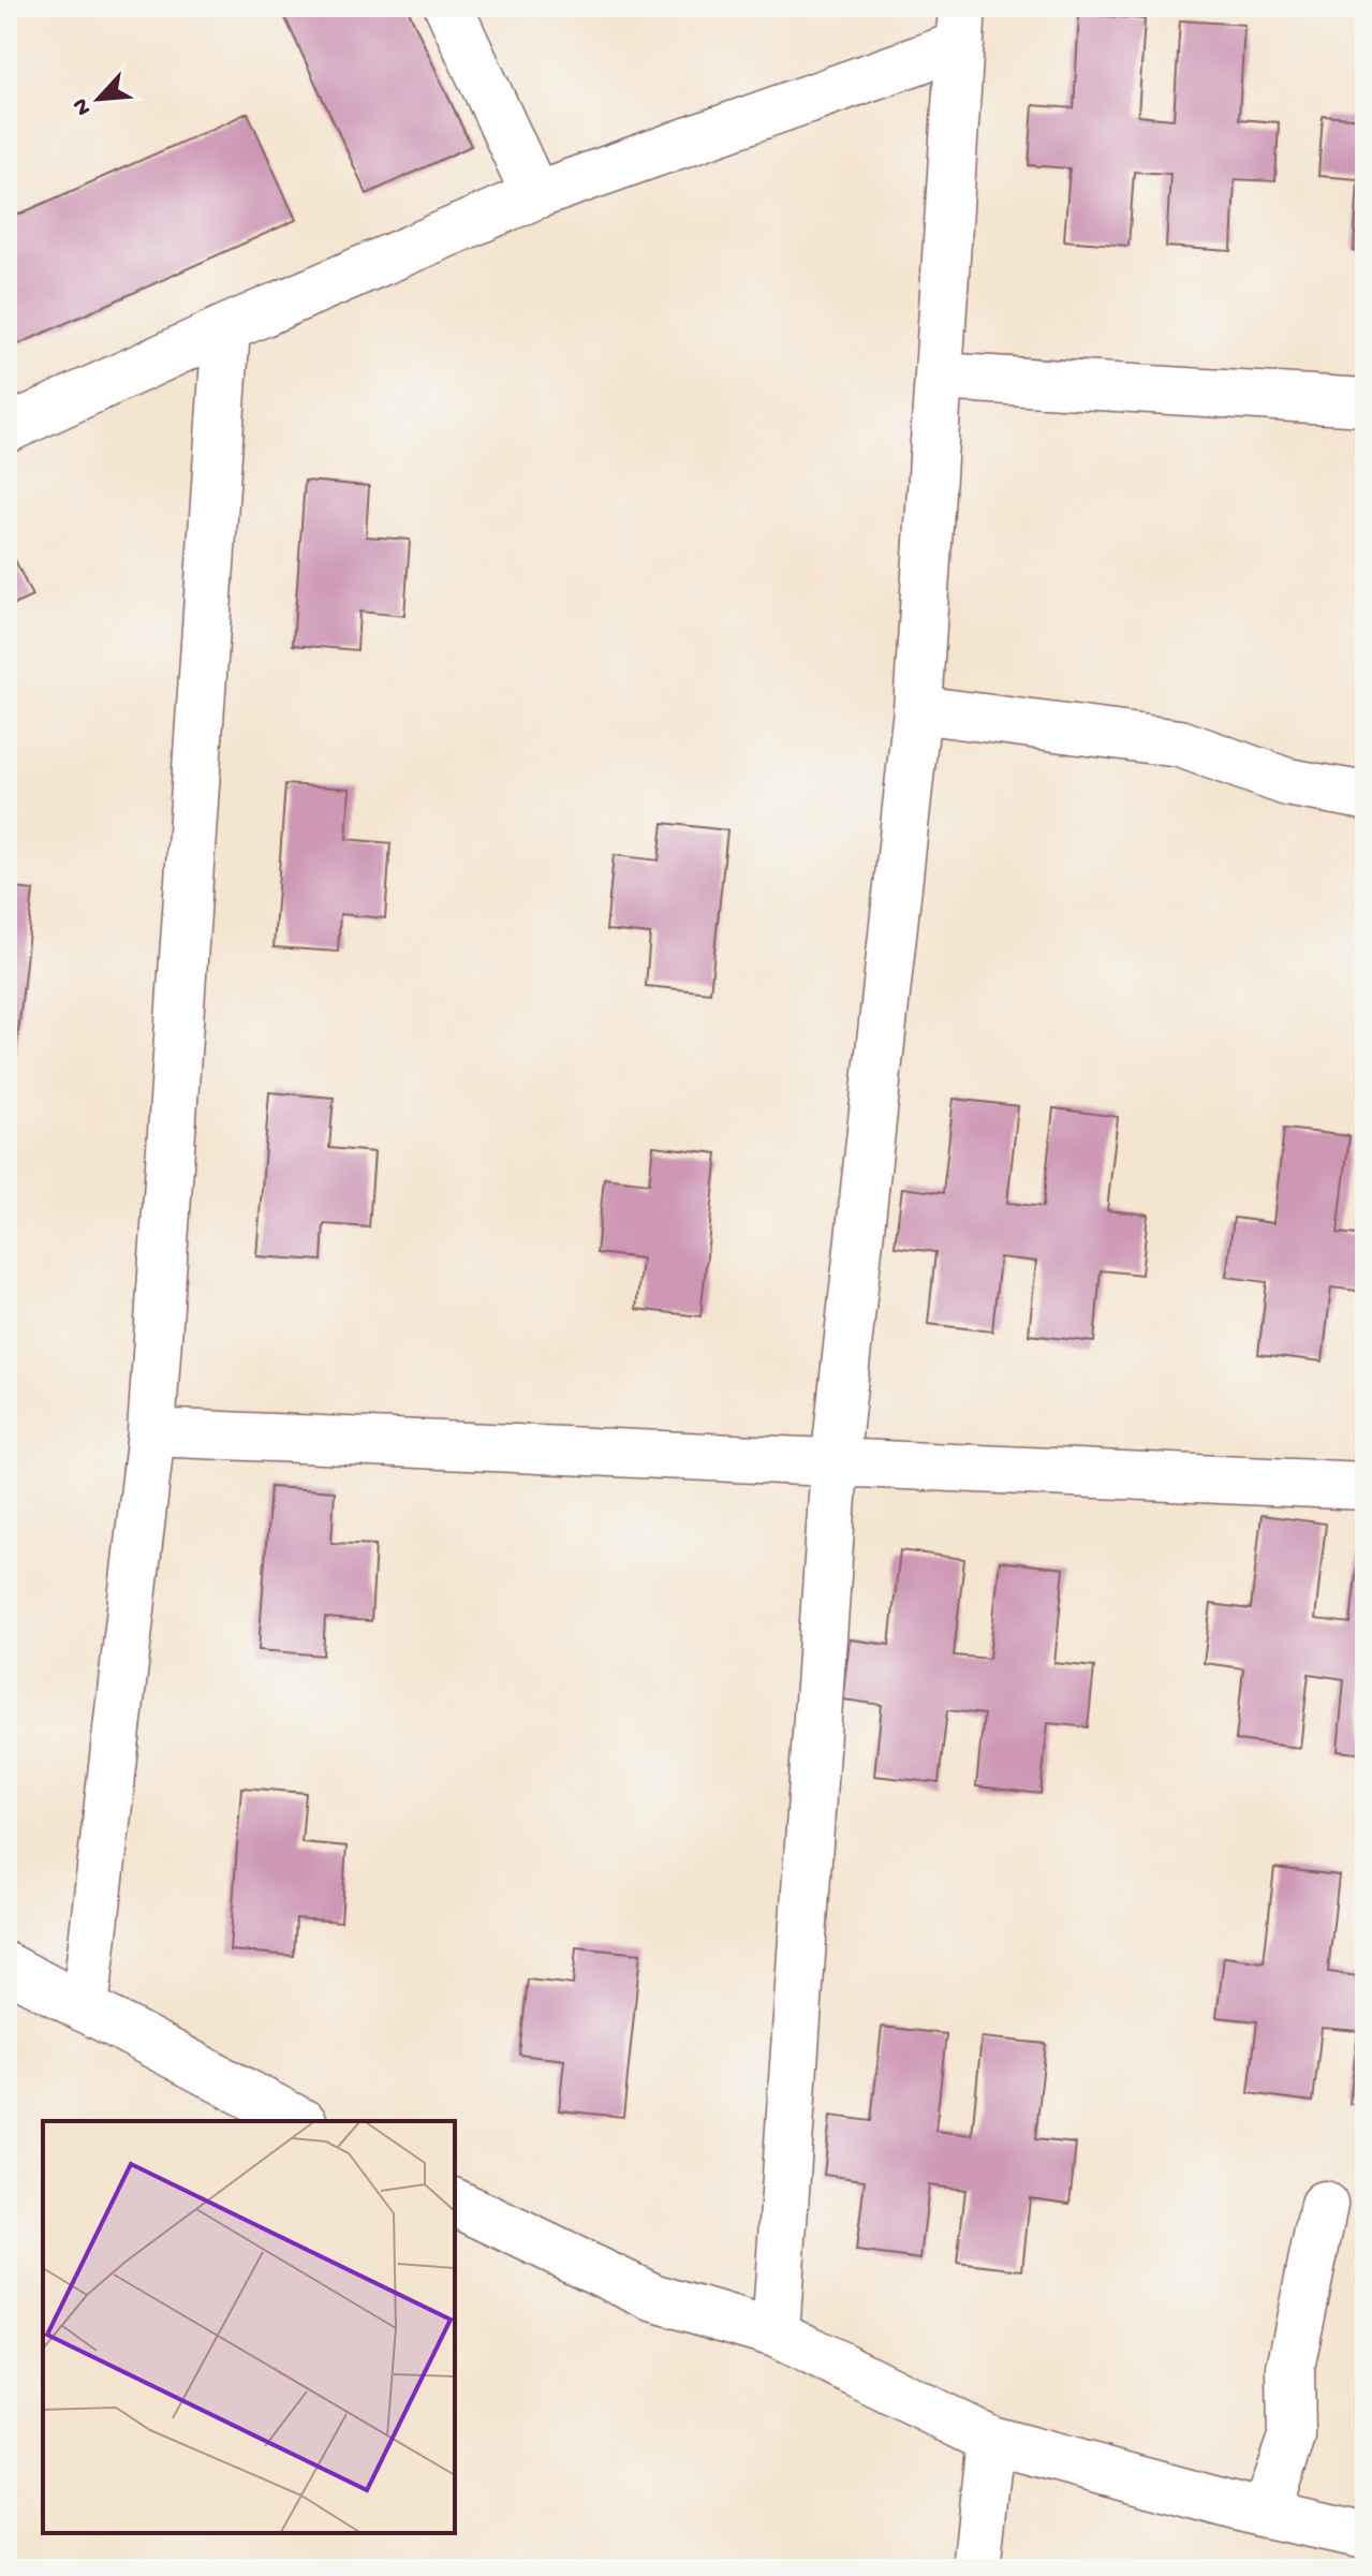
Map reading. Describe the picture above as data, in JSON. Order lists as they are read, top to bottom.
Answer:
{
  "north": "bottom left"
}
